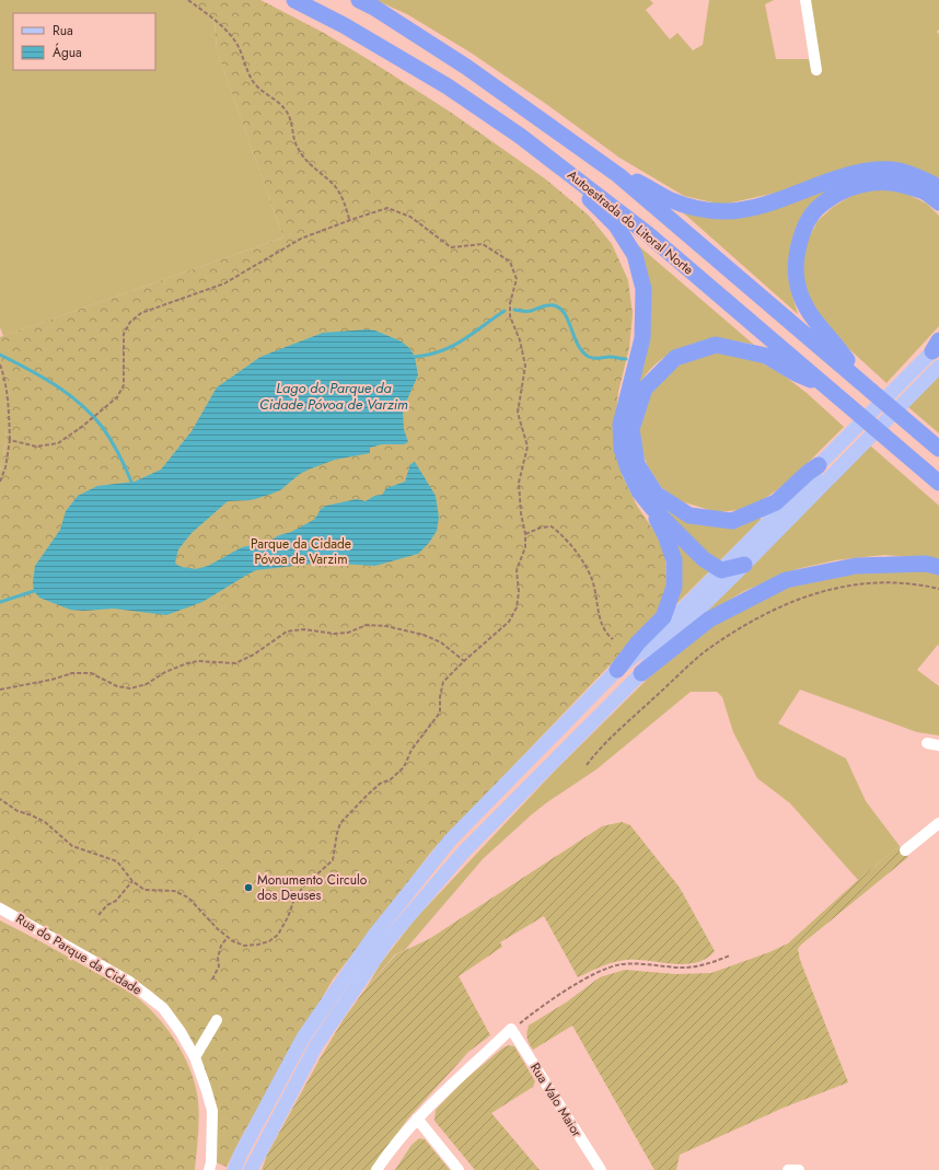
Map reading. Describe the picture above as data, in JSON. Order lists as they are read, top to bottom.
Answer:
{
  "streets": {
    "highway": ["Autoestrada do Litoral Norte"],
    "street": ["Rua do Parque da Cidade", "Rua Valo Maior"]
  },
  "water": ["Lago do Parque da Cidade Póvoa de Varzim"],
  "parks": ["Parque da Cidade Póvoa de Varzim"],
  "places": ["Monumento Circulo dos Deuses"],
  "legend": ["Rua", "Água"]
}
